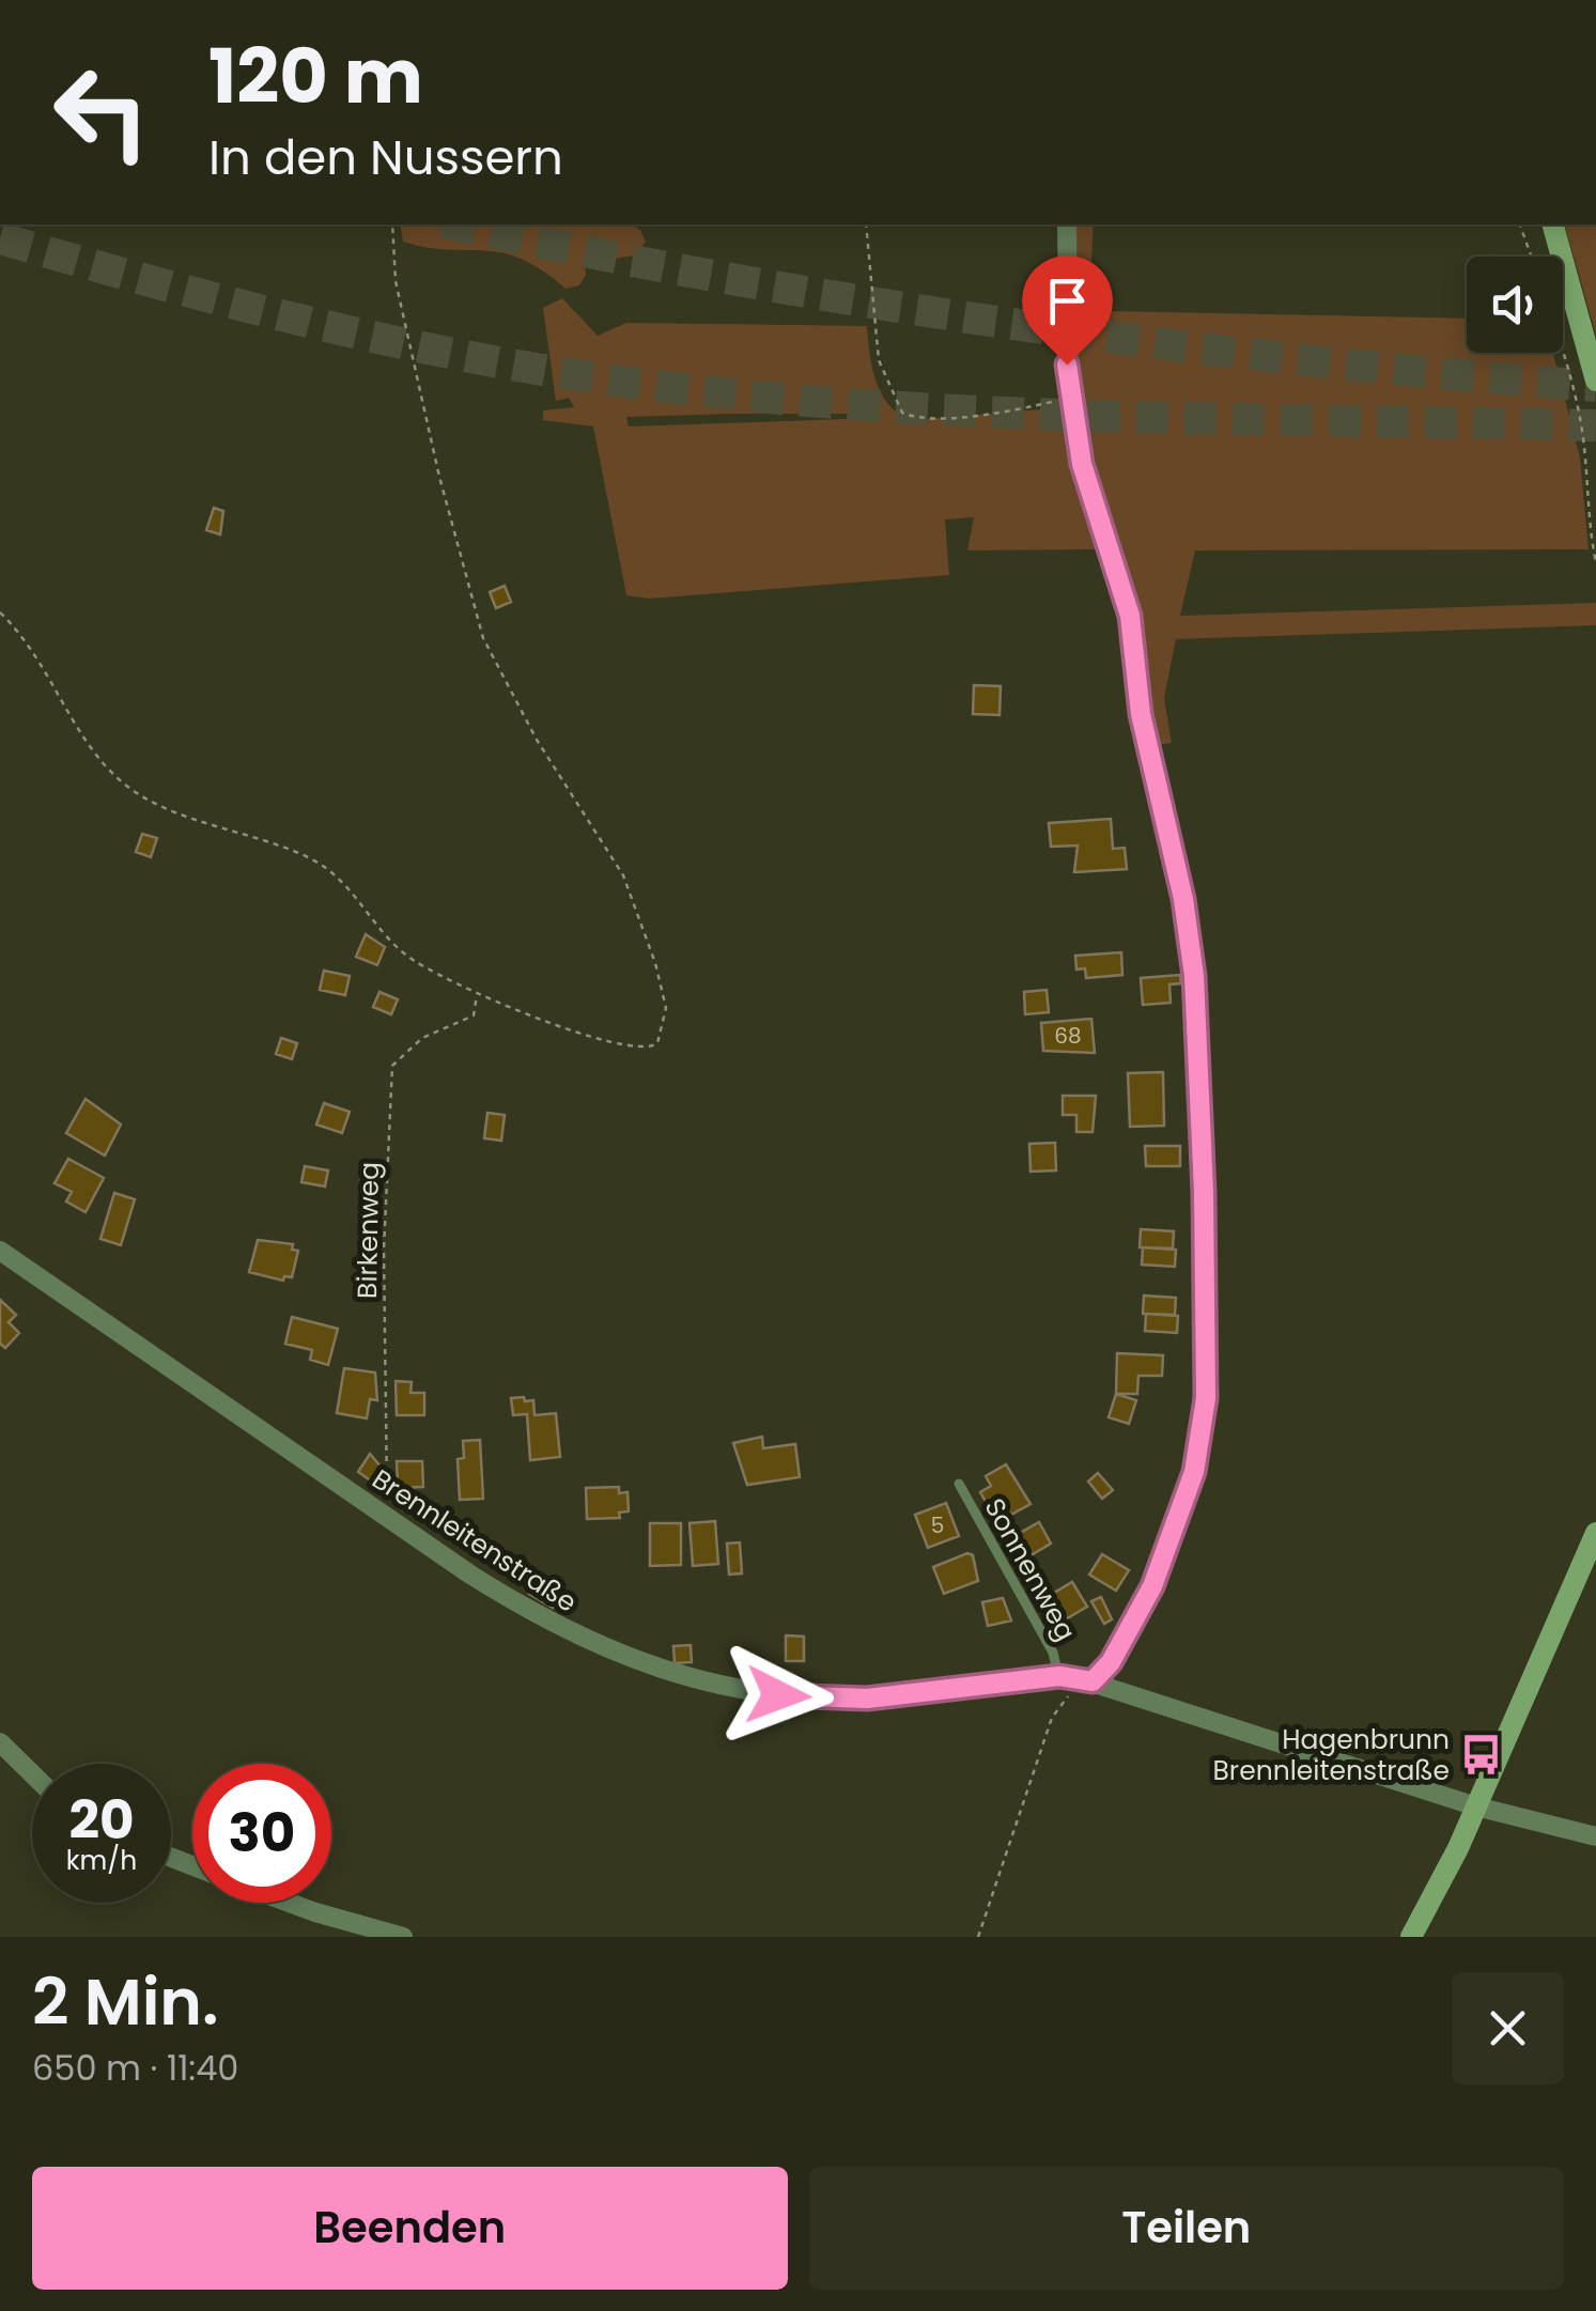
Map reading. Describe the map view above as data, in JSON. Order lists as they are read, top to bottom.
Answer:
{
  "streets": {
    "street": ["Brennleitenstraße"],
    "lane": ["Sonnenweg"],
    "path": ["Birkenweg"]
  },
  "crossings": [
    ["Birkenweg", "Brennleitenstraße"],
    ["Brennleitenstraße", "Sonnenweg"]
  ],
  "places": {
    "bus stop": ["Hagenbrunn Brennleitenstraße"]
  },
  "house_numbers": ["68", "5"],
  "page": {
    "turn": ["120 m", "In den Nussern"],
    "speed": "20 km/h",
    "limit": "30",
    "heading": ["2 Min.", "650 m · 11:40"],
    "buttons": ["Beenden", "Teilen"]
  }
}
